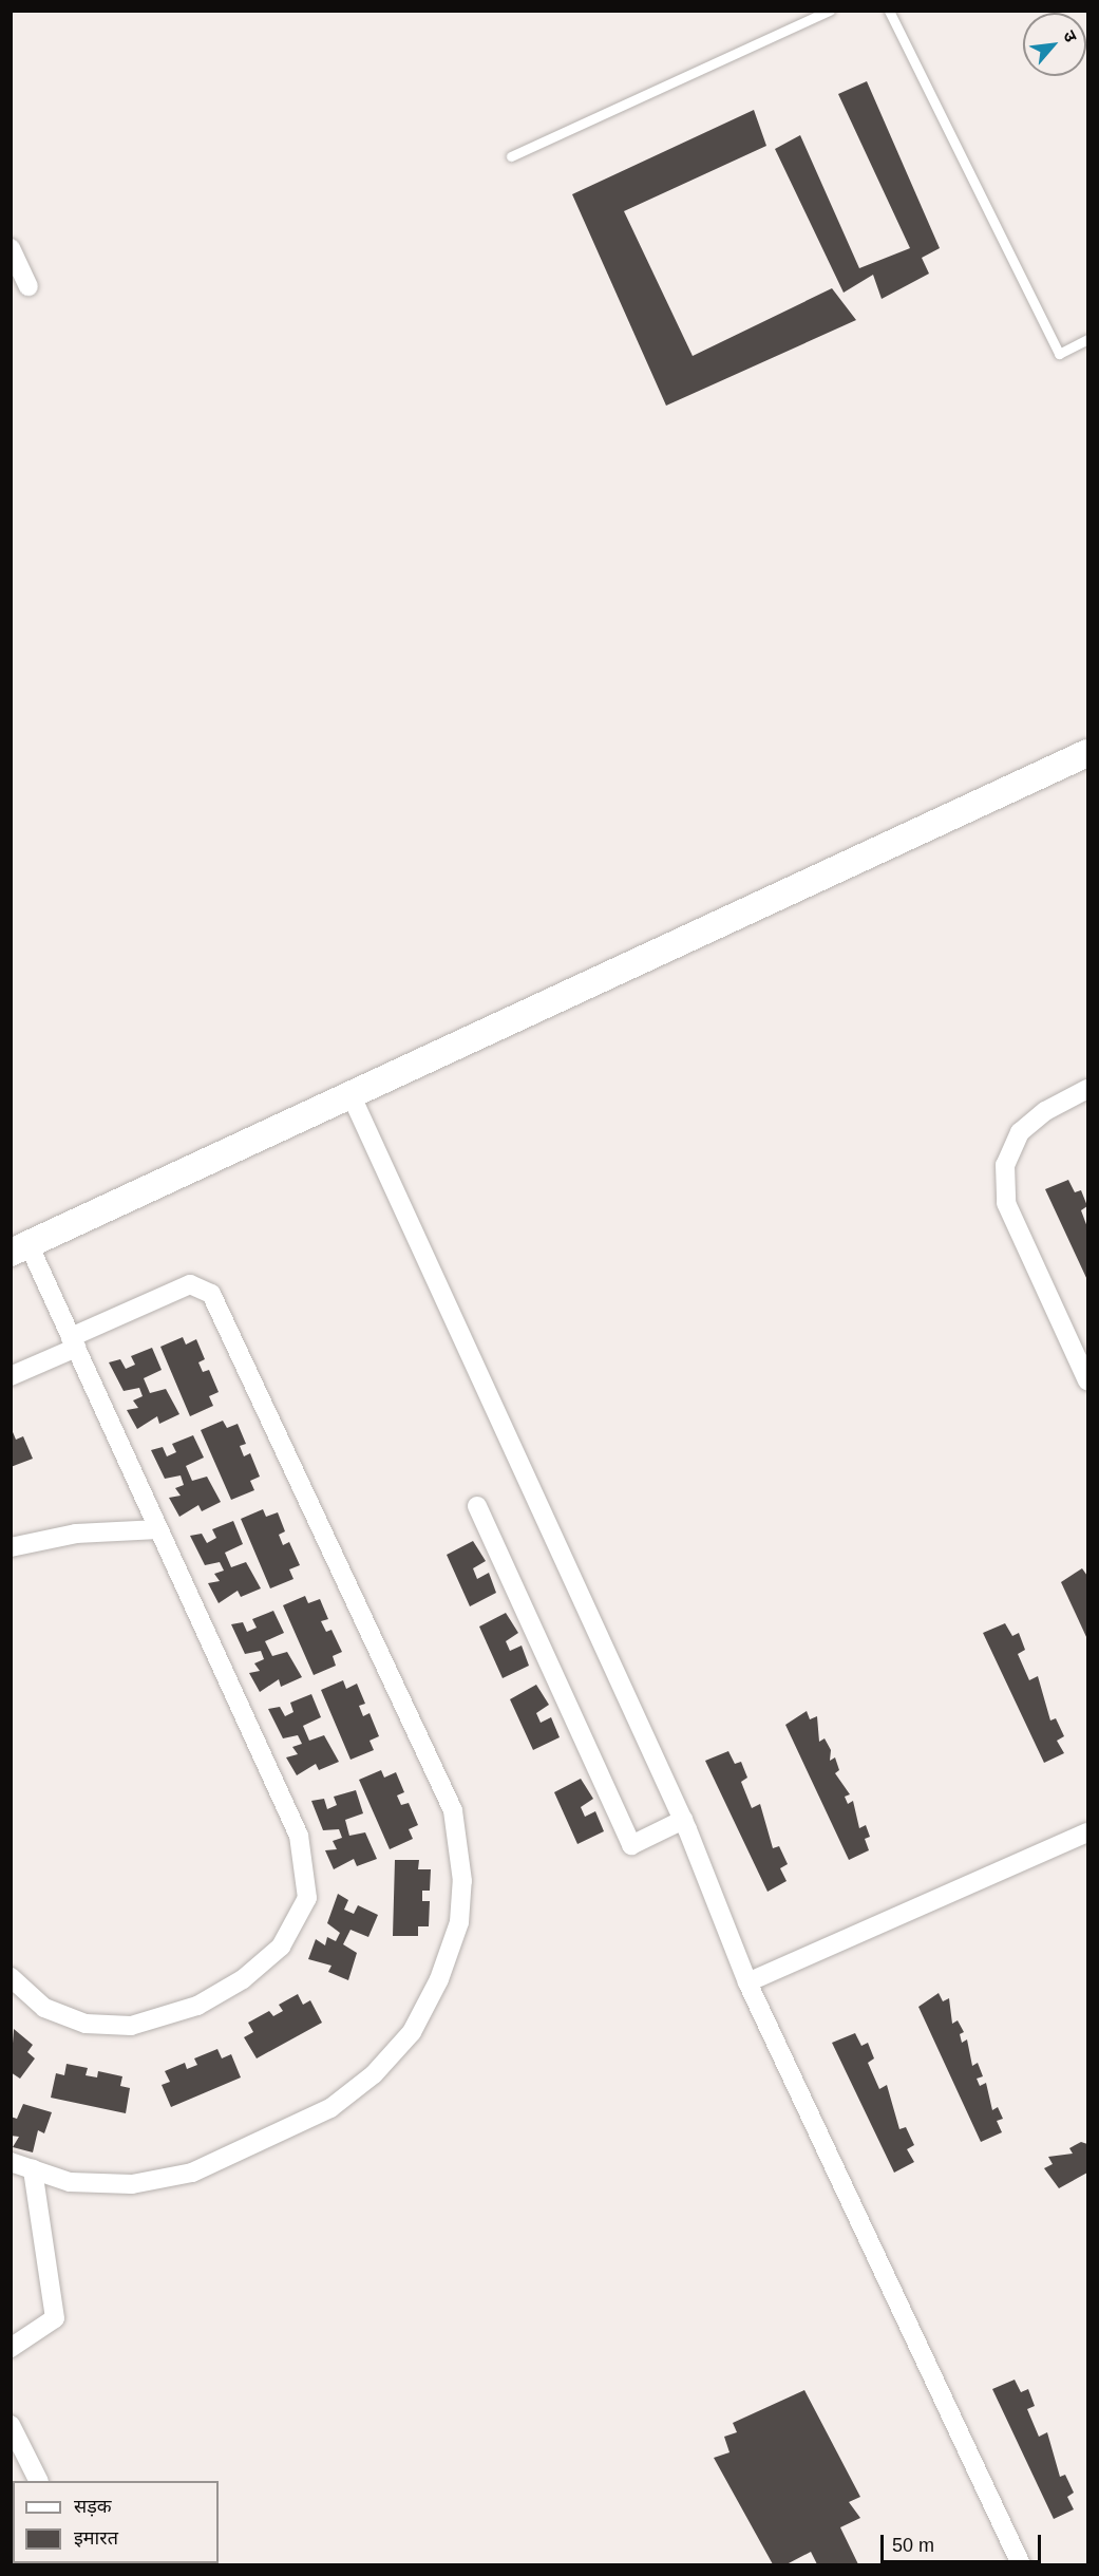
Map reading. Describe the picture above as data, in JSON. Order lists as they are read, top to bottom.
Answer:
{
  "legend": ["सड़क", "इमारत"],
  "scale_bar": "50 m",
  "north": "top right"
}
